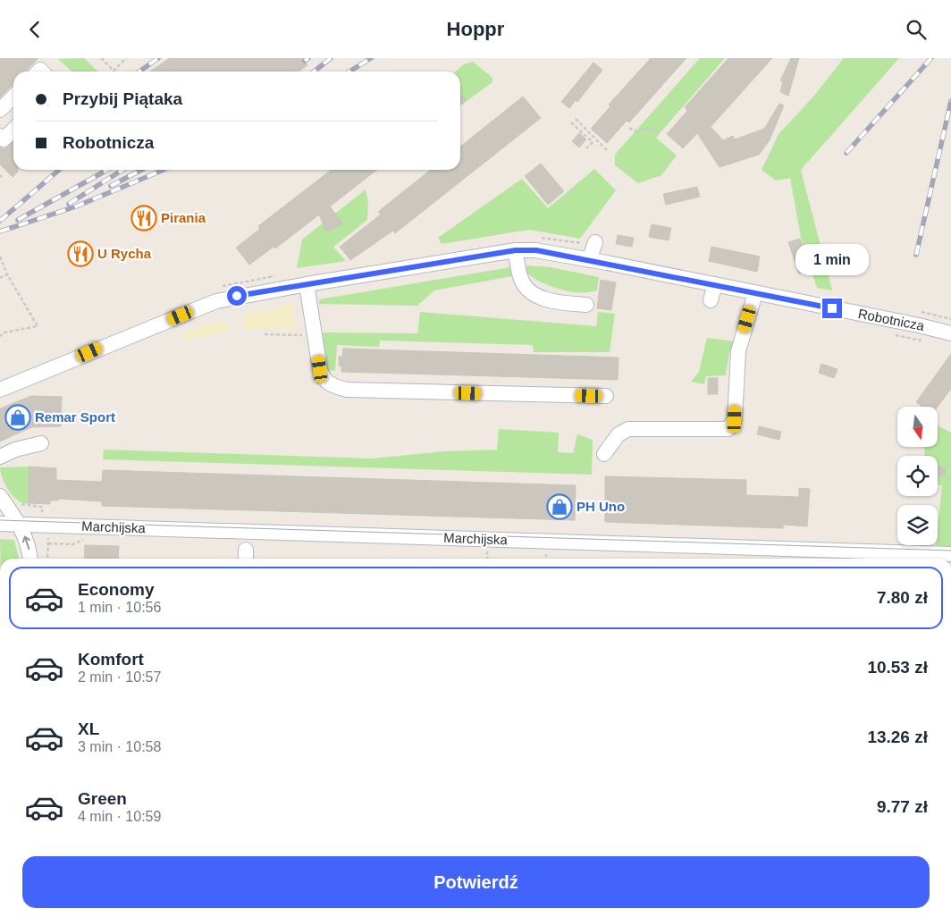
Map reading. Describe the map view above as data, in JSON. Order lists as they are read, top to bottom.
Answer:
{
  "streets": {
    "street": ["Robotnicza", "Marchijska"]
  },
  "places": {
    "restaurant": ["Pirania", "U Rycha"],
    "shop": ["Remar Sport", "PH Uno"]
  },
  "north": "bottom",
  "page": {
    "header": "Hoppr",
    "banner": ["Przybij Piątaka", "Robotnicza"],
    "bubble": "1 min",
    "list": [
      {
        "name": "Economy",
        "note": "1 min · 10:56",
        "value": "7.80 zł"
      },
      {
        "name": "Komfort",
        "note": "2 min · 10:57",
        "value": "10.53 zł"
      },
      {
        "name": "XL",
        "note": "3 min · 10:58",
        "value": "13.26 zł"
      },
      {
        "name": "Green",
        "note": "4 min · 10:59",
        "value": "9.77 zł"
      }
    ],
    "buttons": "Potwierdź"
  }
}
